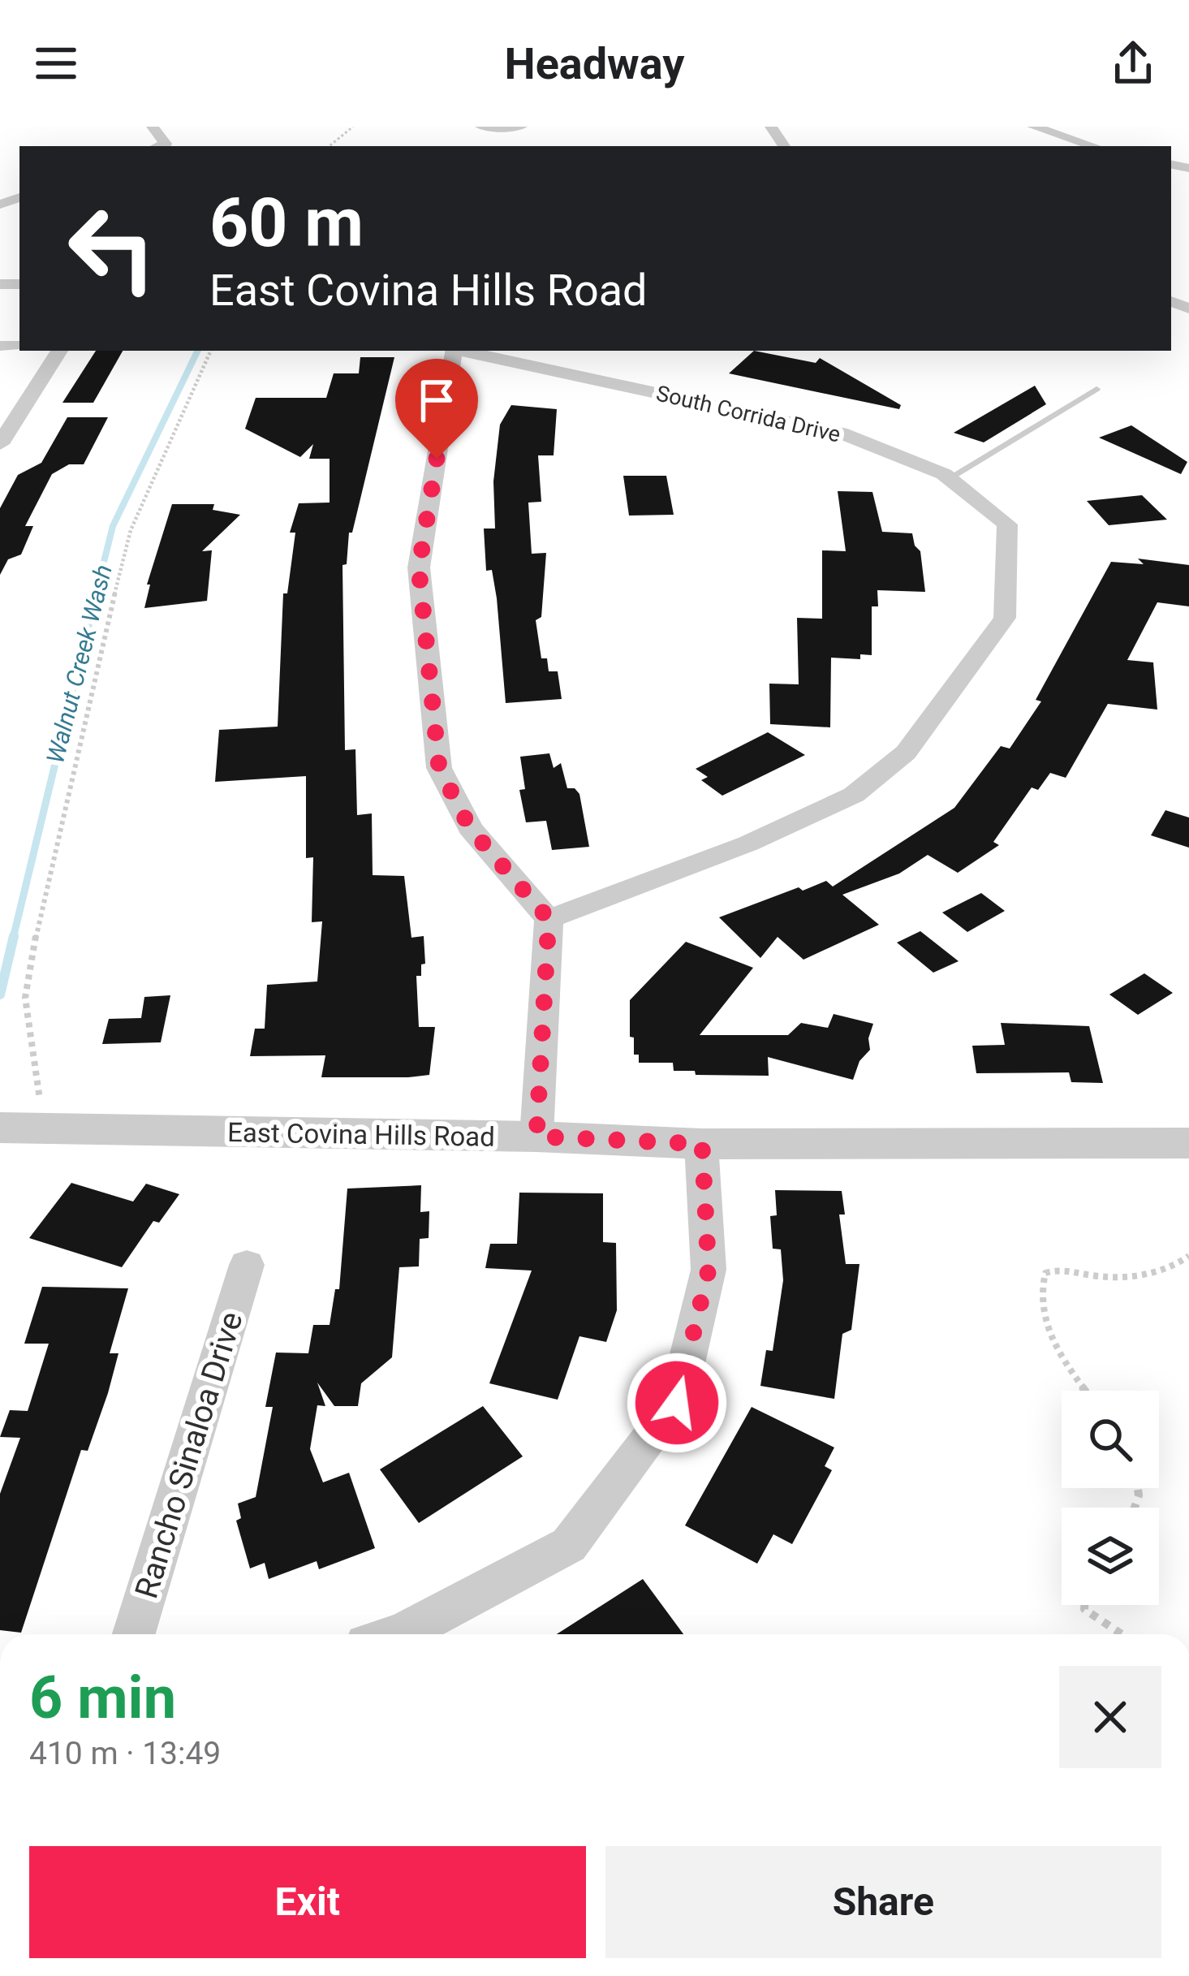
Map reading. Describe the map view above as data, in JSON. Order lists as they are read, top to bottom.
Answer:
{
  "streets": {
    "street": ["South Corrida Drive", "East Covina Hills Road", "Rancho Sinaloa Drive"]
  },
  "water": ["Walnut Creek Wash"],
  "page": {
    "header": "Headway",
    "turn": ["60 m", "East Covina Hills Road"],
    "heading": ["6 min", "410 m · 13:49"],
    "buttons": ["Exit", "Share"]
  }
}
